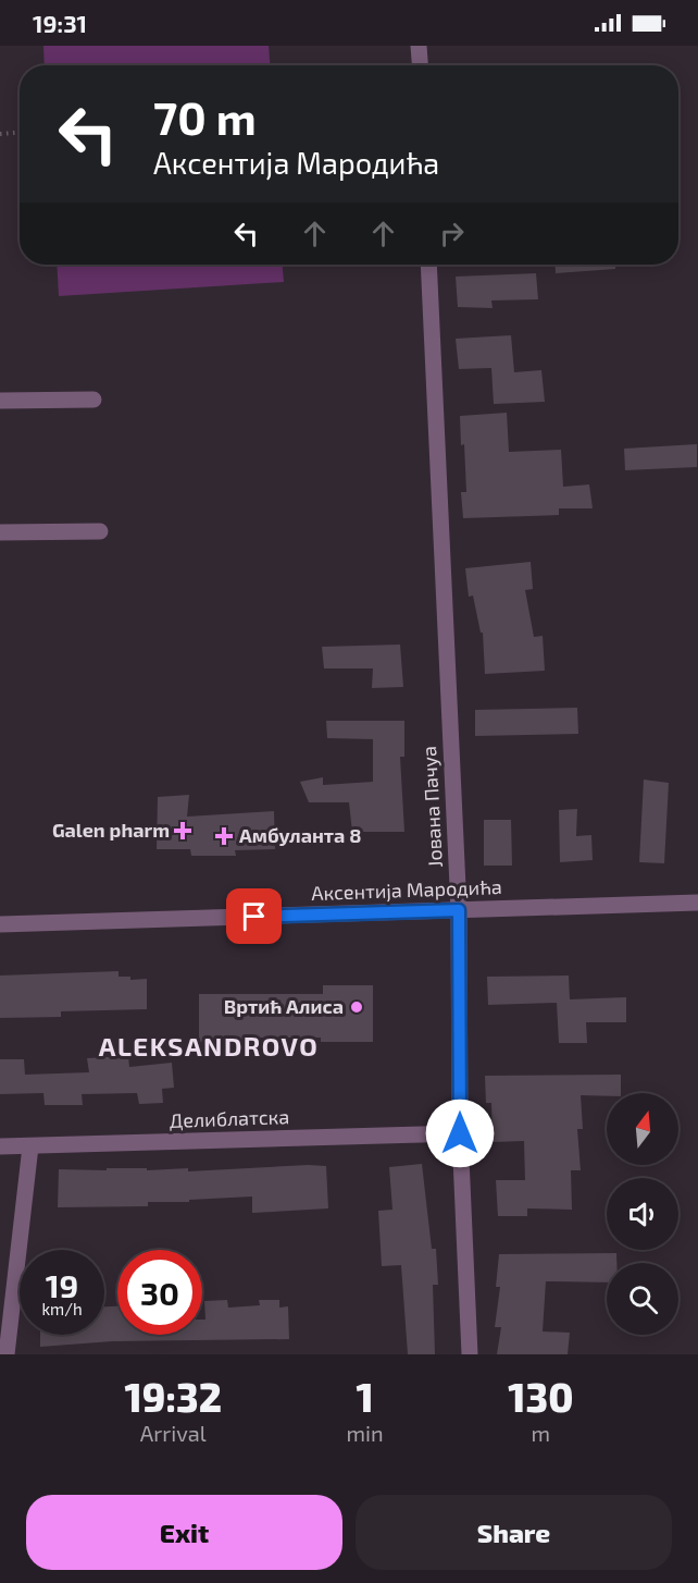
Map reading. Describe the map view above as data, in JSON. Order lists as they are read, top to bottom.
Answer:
{
  "streets": {
    "street": ["Јована Пачуа", "Аксентија Мародића", "Делиблатска"]
  },
  "crossings": [
    ["Јована Пачуа", "Аксентија Мародића"],
    ["Јована Пачуа", "Делиблатска"]
  ],
  "districts": ["ALEKSANDROVO"],
  "places": {
    "health": ["Galen pharm", "Амбуланта 8"],
    "other": ["Вртић Алиса"]
  },
  "north": "top",
  "page": {
    "status": "19:31",
    "turn": ["70 m", "Аксентија Мародића"],
    "speed": "19 km/h",
    "limit": "30",
    "eta": [
      "19:32",
      "Arrival",
      "1",
      "min",
      "130",
      "m"
    ],
    "buttons": ["Exit", "Share"]
  }
}
